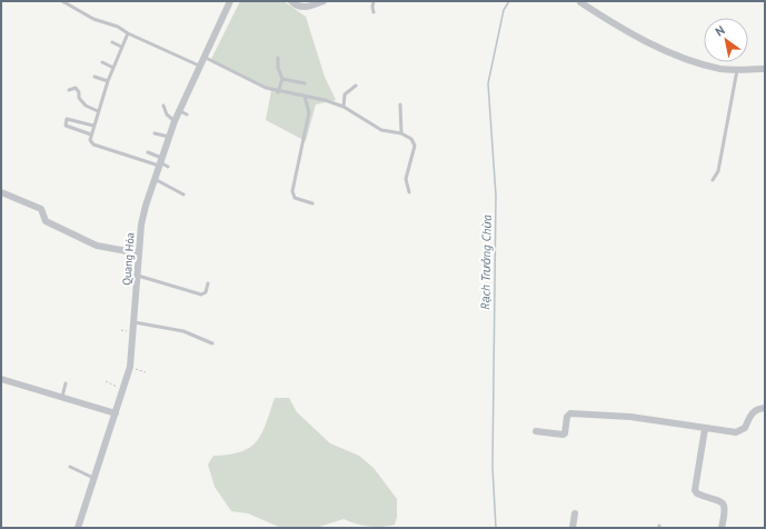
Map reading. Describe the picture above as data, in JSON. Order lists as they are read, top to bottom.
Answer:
{
  "streets": {
    "street": ["Quang Hóa"]
  },
  "water": ["Rạch Trưởng Chừa"],
  "north": "top left"
}
